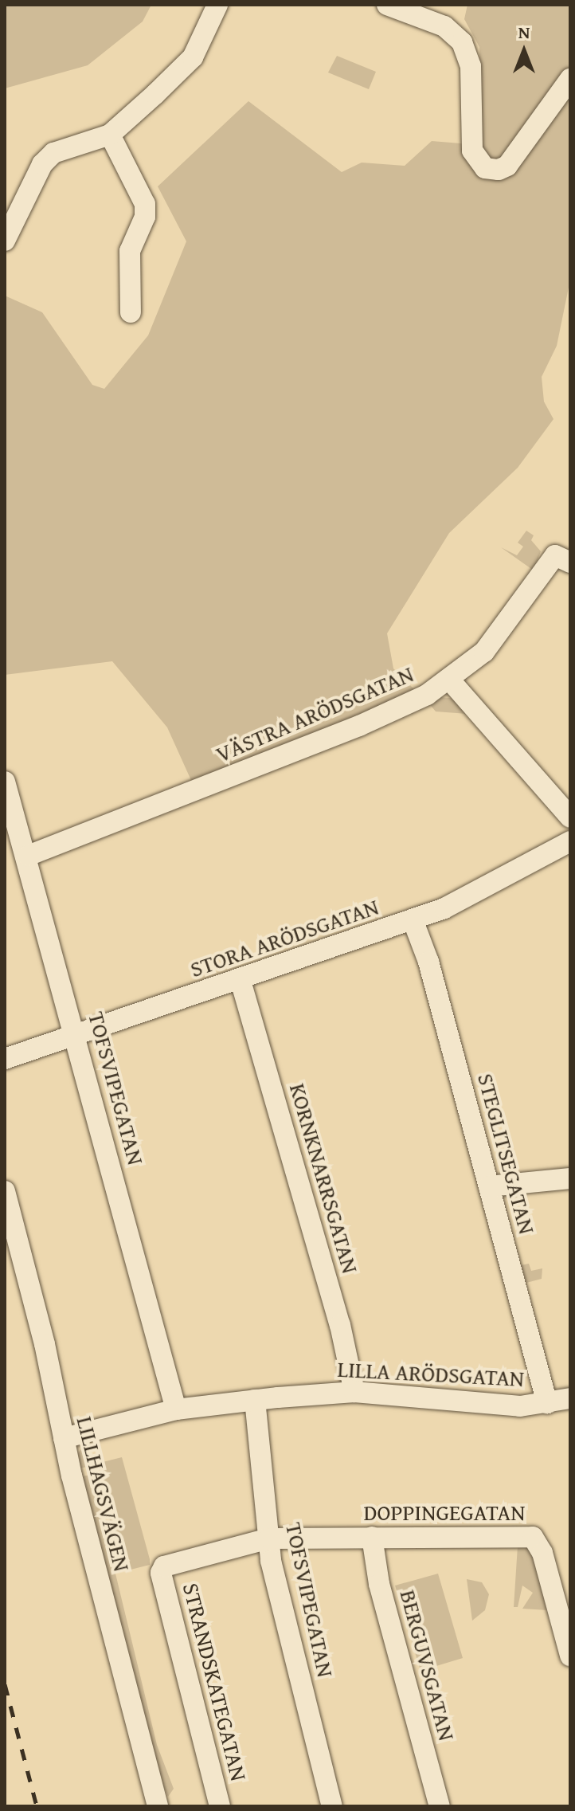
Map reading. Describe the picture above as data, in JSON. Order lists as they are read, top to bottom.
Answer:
{
  "streets": {
    "street": [
      "VÄSTRA ARÖDSGATAN",
      "STORA ARÖDSGATAN",
      "TOFSVIPEGATAN",
      "STEGLITSEGATAN",
      "KORNKNARRSGATAN",
      "LILLA ARÖDSGATAN",
      "LILLHAGSVÄGEN",
      "DOPPINGEGATAN",
      "BERGUVSGATAN",
      "STRANDSKATEGATAN"
    ]
  },
  "crossings": [
    ["VÄSTRA ARÖDSGATAN", "TOFSVIPEGATAN"],
    ["STORA ARÖDSGATAN", "TOFSVIPEGATAN"],
    ["STORA ARÖDSGATAN", "STEGLITSEGATAN"],
    ["STORA ARÖDSGATAN", "KORNKNARRSGATAN"],
    ["TOFSVIPEGATAN", "LILLA ARÖDSGATAN"],
    ["TOFSVIPEGATAN", "DOPPINGEGATAN"],
    ["TOFSVIPEGATAN", "STRANDSKATEGATAN"],
    ["STEGLITSEGATAN", "LILLA ARÖDSGATAN"],
    ["KORNKNARRSGATAN", "LILLA ARÖDSGATAN"],
    ["LILLA ARÖDSGATAN", "LILLHAGSVÄGEN"],
    ["DOPPINGEGATAN", "BERGUVSGATAN"],
    ["DOPPINGEGATAN", "STRANDSKATEGATAN"]
  ],
  "north": "top"
}
